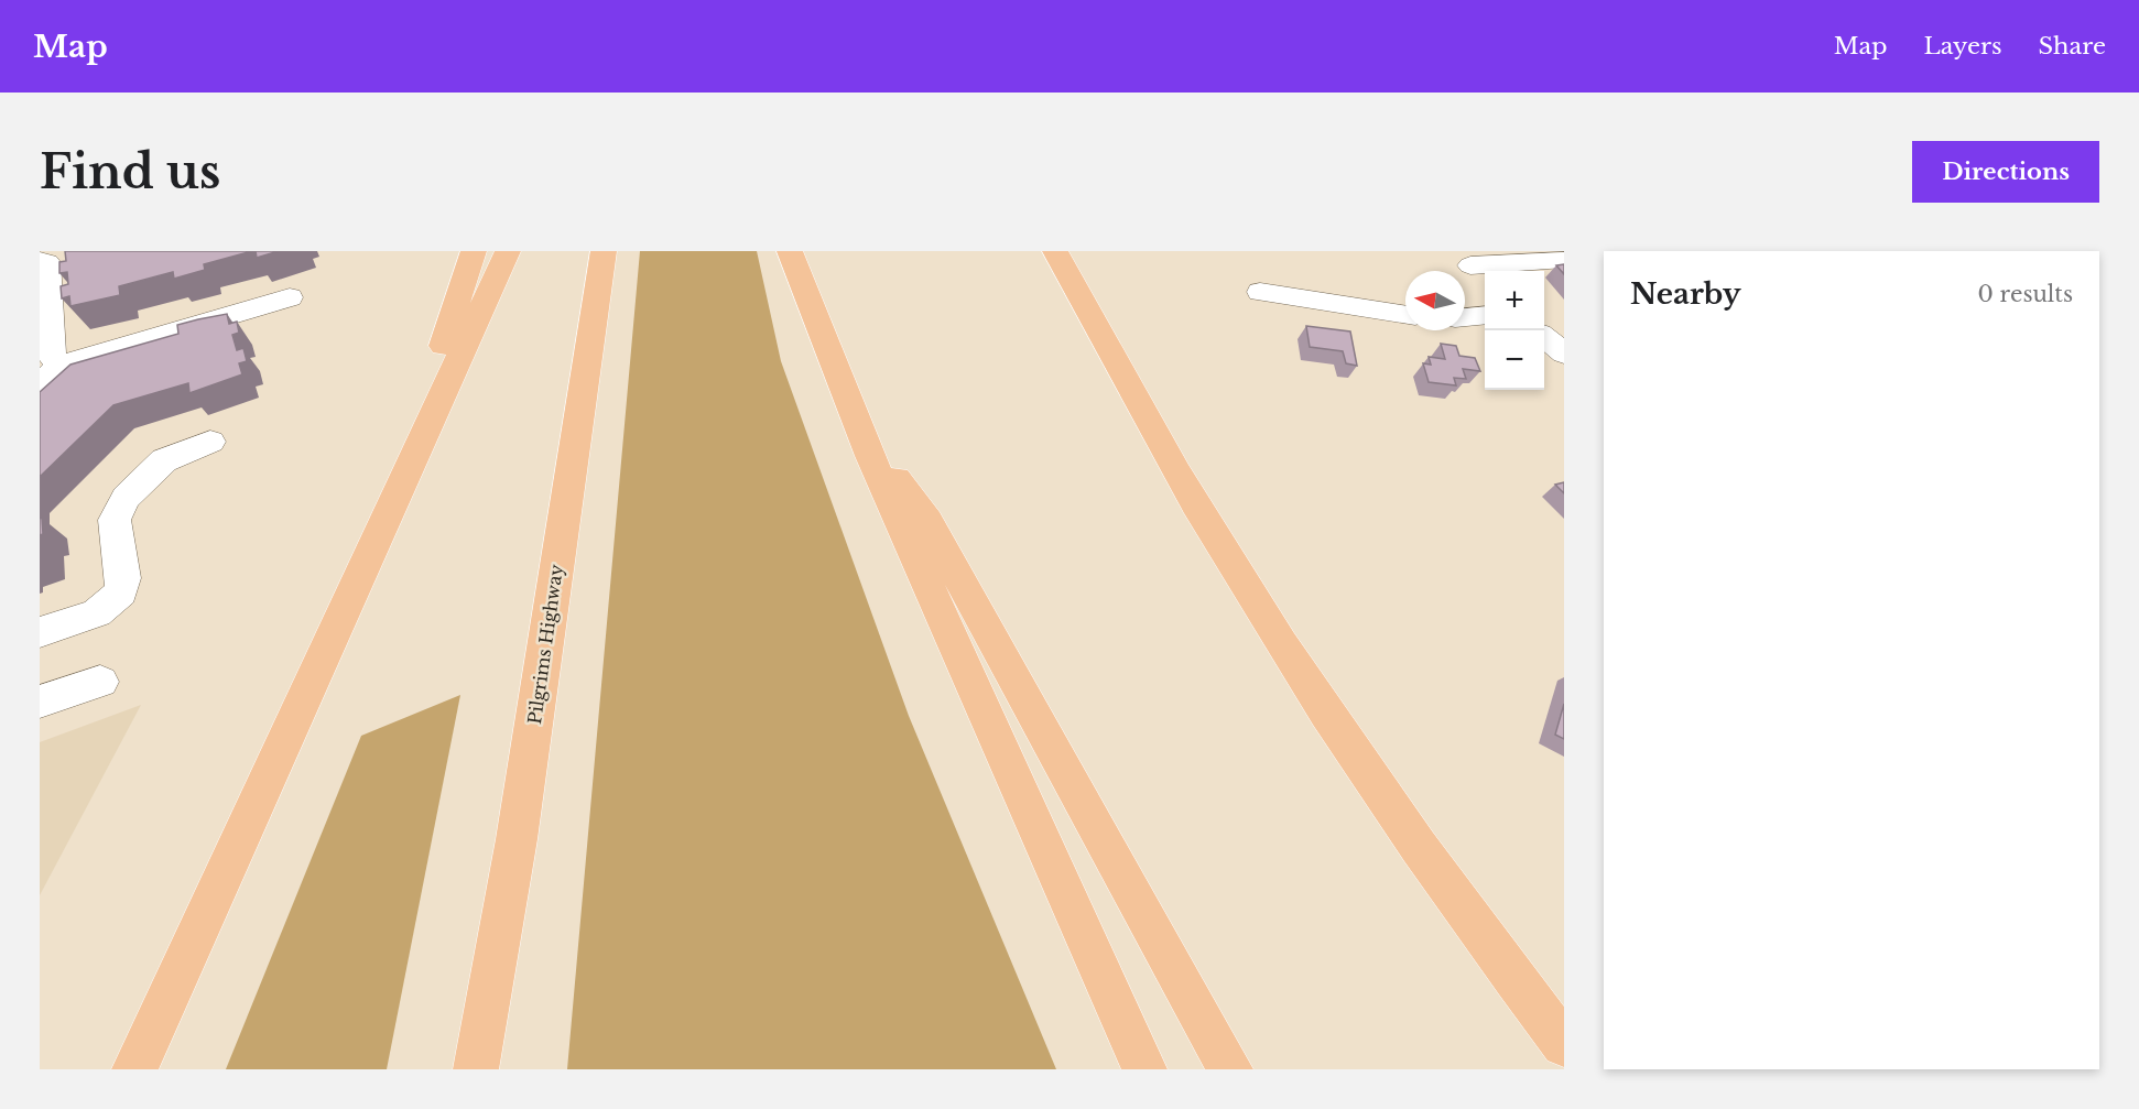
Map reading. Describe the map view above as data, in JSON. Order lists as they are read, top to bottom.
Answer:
{
  "streets": {
    "highway": ["Pilgrims Highway"]
  },
  "north": "left",
  "page": {
    "header": "Map",
    "nav": ["Map", "Layers", "Share"],
    "buttons": "Directions",
    "title": "Find us",
    "heading": ["Nearby", "0 results"],
    "map_buttons": ["+", "−"]
  }
}
